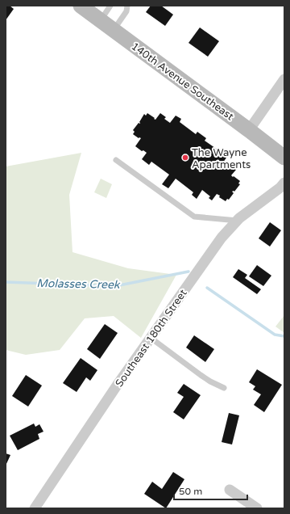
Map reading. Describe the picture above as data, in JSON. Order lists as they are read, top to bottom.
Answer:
{
  "streets": {
    "main road": ["140th Avenue Southeast"],
    "street": ["Southeast 180th Street"]
  },
  "water": ["Molasses Creek"],
  "places": ["The Wayne Apartments"],
  "scale_bar": "50 m"
}
